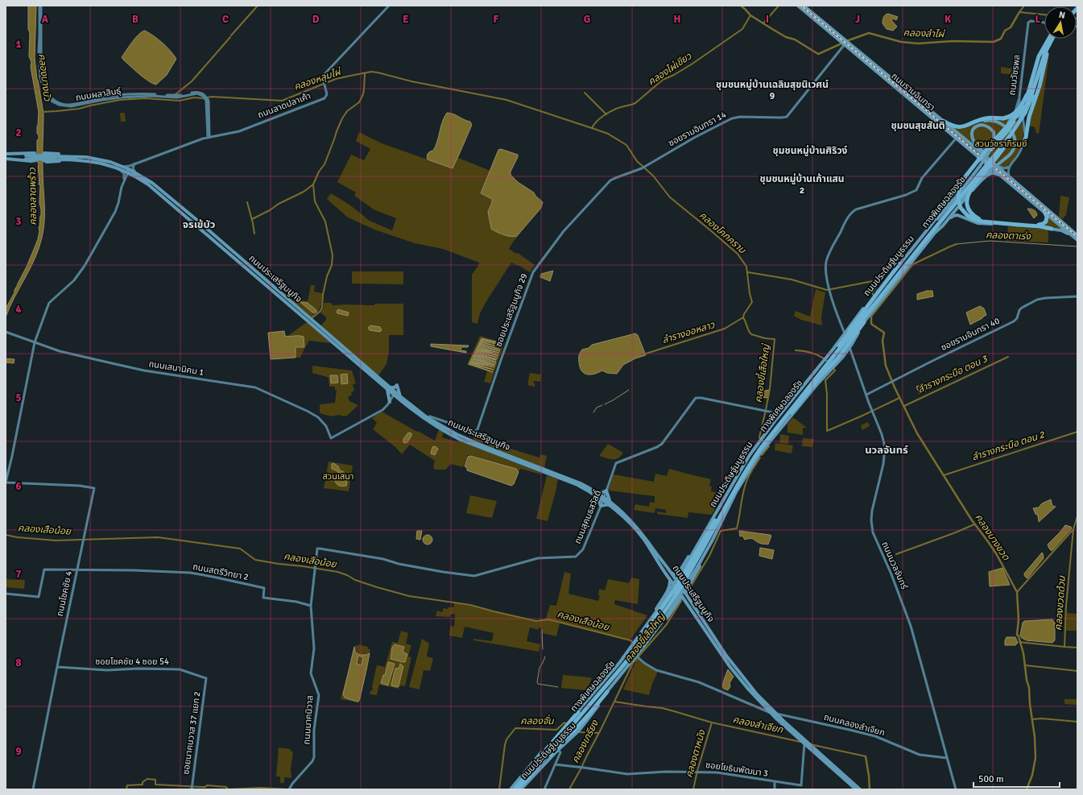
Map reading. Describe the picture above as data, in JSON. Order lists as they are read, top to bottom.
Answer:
{
  "streets": {
    "highway": ["ทางพิเศษฉลองรัช"],
    "main road": ["ถนนรามอินทรา", "ถนนประดิษฐ์มนูธรรม", "ถนนประเสริฐมนูกิจ"],
    "street": [
      "ถนนวัชรพล",
      "ถนนผลาสินธุ์",
      "ถนนลาดปลาเค้า",
      "ซอยรามอินทรา 14",
      "ซอยประเสริฐมนูกิจ 29",
      "ซอยรามอินทรา 40",
      "ถนนเสนานิคม 1",
      "ถนนสุคนธสวัสดิ์",
      "ถนนนวลจันทร์",
      "ถนนสตรีวิทยา 2",
      "ถนนโชคชัย 4",
      "ซอยโชคชัย 4 ซอย 54",
      "ถนนนาคนิวาส",
      "ถนนคลองลำเจียก",
      "ซอยนาคนวาส 37 แยก 2",
      "ซอยโยธินพัฒนา 3"
    ]
  },
  "crossings": [
    ["ถนนวัชรพล", "ทางพิเศษฉลองรัช"],
    ["ถนนรามอินทรา", "ซอยรามอินทรา 14"],
    ["ถนนรามอินทรา", "ถนนประดิษฐ์มนูธรรม"],
    ["ถนนผลาสินธุ์", "ถนนลาดปลาเค้า"],
    ["ถนนลาดปลาเค้า", "ถนนประเสริฐมนูกิจ"],
    ["ซอยรามอินทรา 14", "ซอยประเสริฐมนูกิจ 29"],
    ["ทางพิเศษฉลองรัช", "ถนนประดิษฐ์มนูธรรม"],
    ["ถนนประดิษฐ์มนูธรรม", "ถนนสุคนธสวัสดิ์"],
    ["ถนนประดิษฐ์มนูธรรม", "ถนนนวลจันทร์"],
    ["ถนนประเสริฐมนูกิจ", "ซอยประเสริฐมนูกิจ 29"],
    ["ถนนประเสริฐมนูกิจ", "ถนนสุคนธสวัสดิ์"],
    ["ถนนประเสริฐมนูกิจ", "ถนนคลองลำเจียก"],
    ["ถนนประเสริฐมนูกิจ", "ซอยโยธินพัฒนา 3"],
    ["ซอยรามอินทรา 40", "ถนนนวลจันทร์"],
    ["ถนนสุคนธสวัสดิ์", "ถนนสตรีวิทยา 2"],
    ["ถนนสุคนธสวัสดิ์", "ถนนนาคนิวาส"],
    ["ถนนนวลจันทร์", "ถนนคลองลำเจียก"],
    ["ถนนสตรีวิทยา 2", "ถนนโชคชัย 4"],
    ["ถนนสตรีวิทยา 2", "ถนนนาคนิวาส"],
    ["ถนนโชคชัย 4", "ซอยโชคชัย 4 ซอย 54"],
    ["ซอยโชคชัย 4 ซอย 54", "ซอยนาคนวาส 37 แยก 2"]
  ],
  "districts": [
    "ชุมชนหมู่บ้านเฉลิมสุขนิเวศน์ 9",
    "ชุมชนสุขสันติ",
    "ชุมชนหมู่บ้านศิริวง์",
    "ชุมชนหมู่บ้านเก้าแสน 2",
    "จรเข้บัว",
    "นวลจันทร์"
  ],
  "water": [
    "คลองลำไผ่",
    "คลองไผ่เขียว",
    "คลองบางบัว",
    "คลองหลุมไผ่",
    "คลองลาดพร้าว",
    "คลองโคกคราม",
    "คลองตาเร่ง",
    "ลำรางออหลาว",
    "คลองขี้เสือใหญ่",
    "ลำรางกระบือ ตอน 3",
    "ลำรางกระบือ ตอน 2",
    "คลองเสือน้อย",
    "คลองบางขวด",
    "คลองขวดด้วน",
    "คลองจั่น",
    "คลองลำเจียก",
    "คลองเกรียง",
    "คลองตาหนัง"
  ],
  "parks": ["สวนวัชราภิรมย์", "สวนเสนา"],
  "scale_bar": "500 m",
  "north": "top",
  "grid": {
    "columns": [
      "A",
      "B",
      "C",
      "D",
      "E",
      "F",
      "G",
      "H",
      "I",
      "J",
      "K",
      "L"
    ],
    "rows": [
      "1",
      "2",
      "3",
      "4",
      "5",
      "6",
      "7",
      "8",
      "9"
    ]
  }
}
